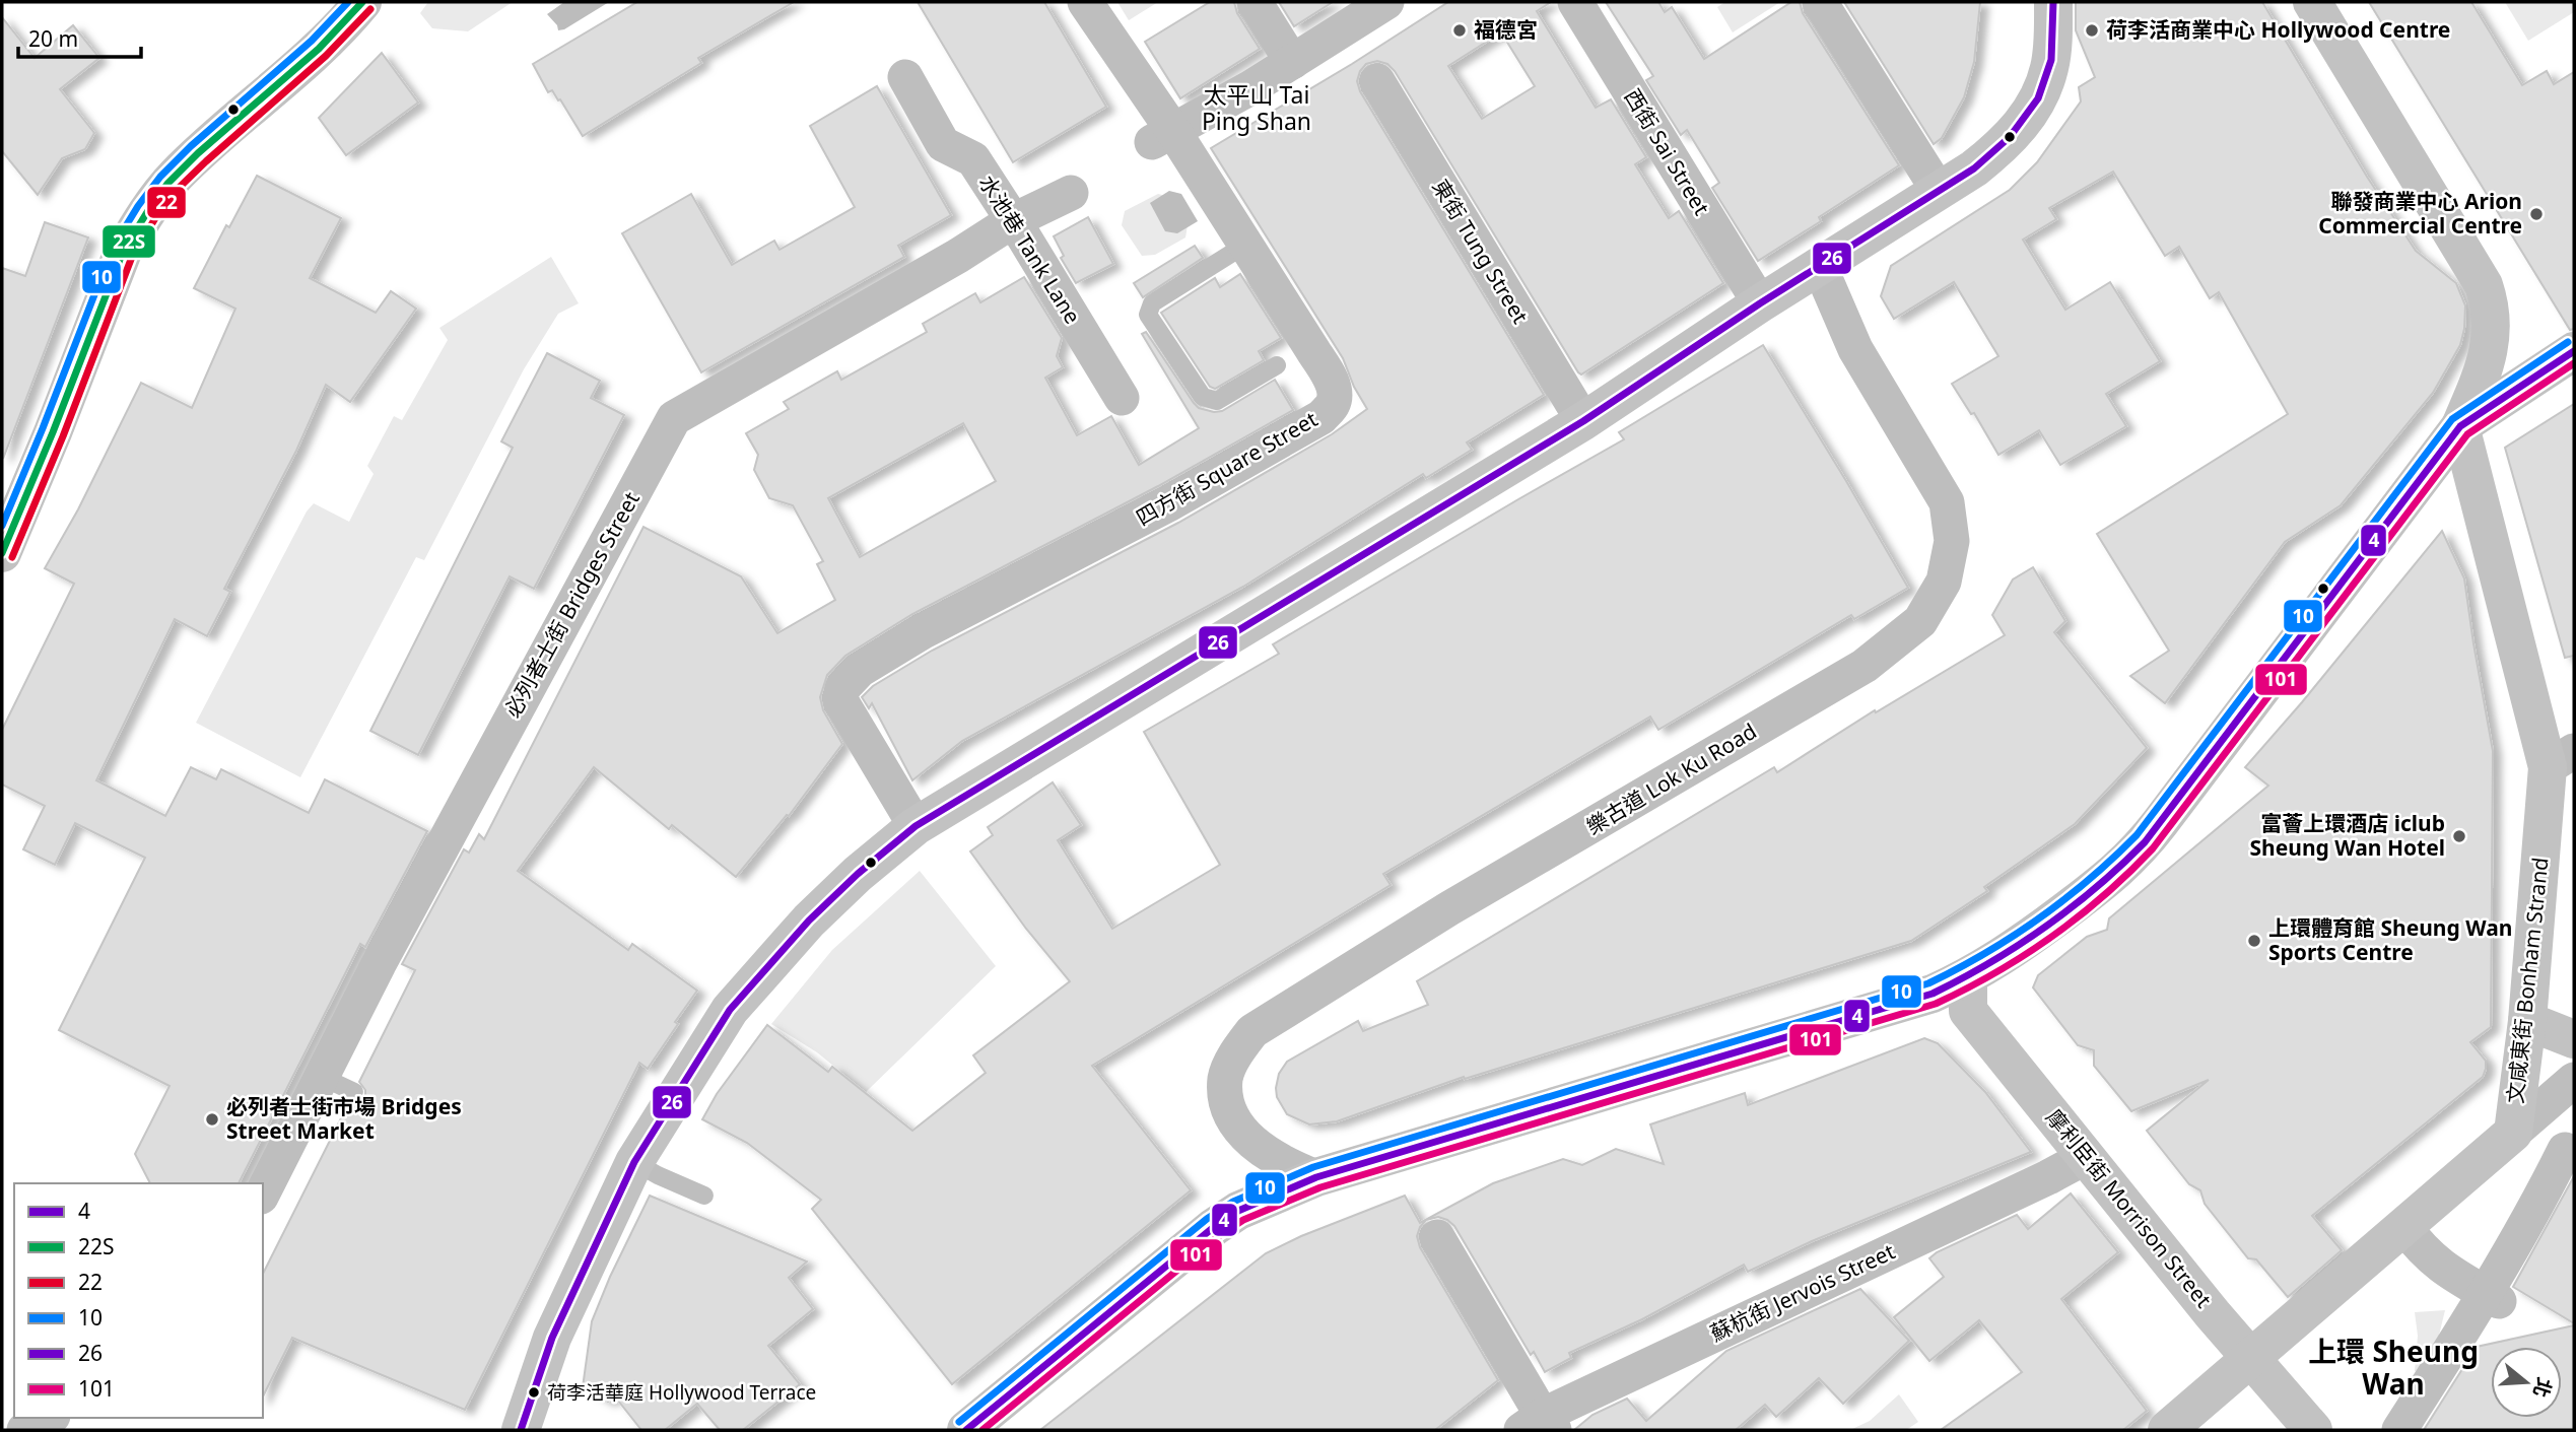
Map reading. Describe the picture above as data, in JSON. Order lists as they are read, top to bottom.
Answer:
{
  "streets": {
    "street": [
      "西街 Sai Street",
      "水池巷 Tank Lane",
      "東街 Tung Street",
      "四方街 Square Street",
      "必列者士街 Bridges Street",
      "樂古道 Lok Ku Road",
      "文咸東街 Bonham Strand",
      "摩利臣街 Morrison Street",
      "蘇杭街 Jervois Street"
    ]
  },
  "crossings": [
    ["水池巷 Tank Lane", "必列者士街 Bridges Street"],
    ["文咸東街 Bonham Strand", "摩利臣街 Morrison Street"],
    ["摩利臣街 Morrison Street", "蘇杭街 Jervois Street"]
  ],
  "districts": ["太平山 Tai Ping Shan", "上環 Sheung Wan"],
  "places": [
    "福德宮",
    "荷李活商業中心 Hollywood Centre",
    "聯發商業中心 Arion Commercial Centre",
    "富薈上環酒店 iclub Sheung Wan Hotel",
    "上環體育館 Sheung Wan Sports Centre",
    "必列者士街市場 Bridges Street Market",
    "荷李活華庭 Hollywood Terrace"
  ],
  "lines": [
    "transit line 22S",
    "transit line 10",
    "transit line 26",
    "transit line 22",
    "transit line 4",
    "transit line 101"
  ],
  "legend": [
    "4",
    "22S",
    "22",
    "10",
    "26",
    "101"
  ],
  "scale_bar": "20 m",
  "north": "right"
}
